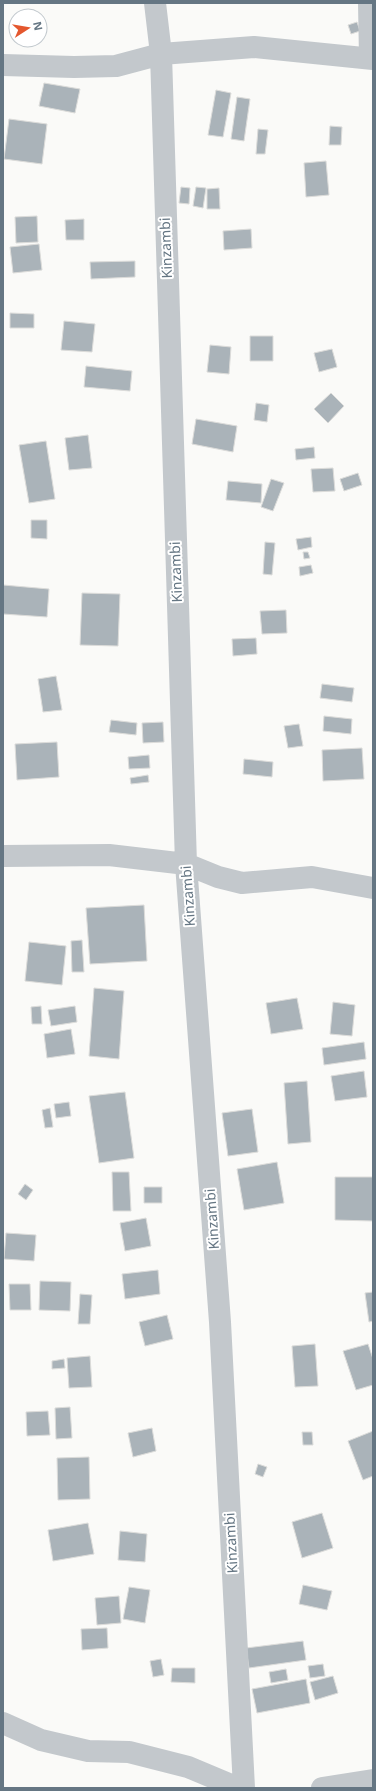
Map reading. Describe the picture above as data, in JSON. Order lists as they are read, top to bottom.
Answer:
{
  "streets": {
    "street": ["Kinzambi"]
  },
  "north": "right"
}
